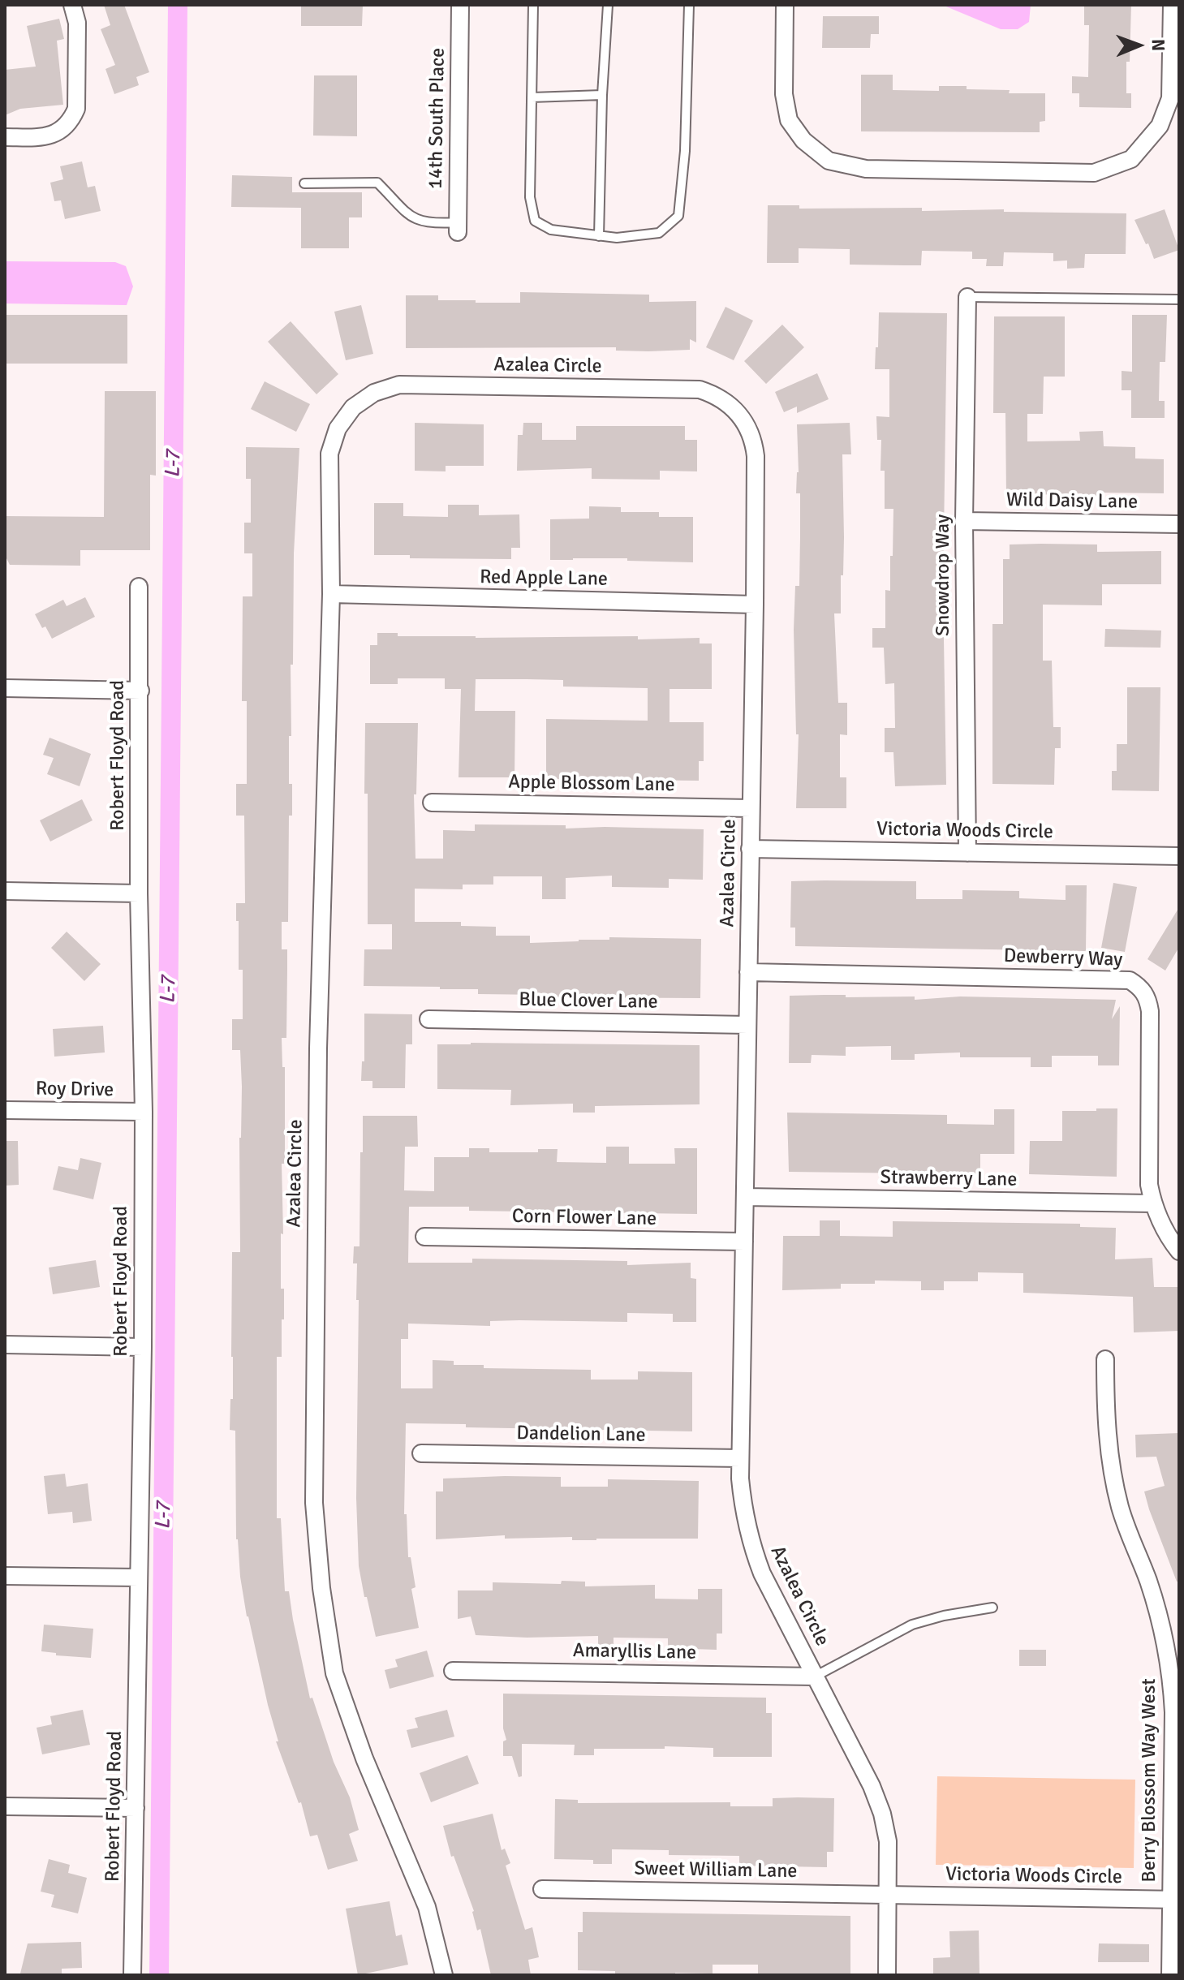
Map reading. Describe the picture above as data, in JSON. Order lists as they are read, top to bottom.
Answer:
{
  "streets": {
    "street": [
      "14th South Place",
      "Azalea Circle",
      "Wild Daisy Lane",
      "Snowdrop Way",
      "Red Apple Lane",
      "Robert Floyd Road",
      "Apple Blossom Lane",
      "Victoria Woods Circle",
      "Dewberry Way",
      "Blue Clover Lane",
      "Roy Drive",
      "Strawberry Lane",
      "Corn Flower Lane",
      "Dandelion Lane",
      "Amaryllis Lane",
      "Berry Blossom Way West",
      "Sweet William Lane"
    ]
  },
  "crossings": [
    ["Azalea Circle", "Red Apple Lane"],
    ["Azalea Circle", "Apple Blossom Lane"],
    ["Azalea Circle", "Victoria Woods Circle"],
    ["Azalea Circle", "Dewberry Way"],
    ["Azalea Circle", "Blue Clover Lane"],
    ["Azalea Circle", "Strawberry Lane"],
    ["Azalea Circle", "Corn Flower Lane"],
    ["Azalea Circle", "Dandelion Lane"],
    ["Azalea Circle", "Amaryllis Lane"],
    ["Azalea Circle", "Sweet William Lane"],
    ["Wild Daisy Lane", "Snowdrop Way"],
    ["Snowdrop Way", "Victoria Woods Circle"],
    ["Robert Floyd Road", "Roy Drive"],
    ["Victoria Woods Circle", "Berry Blossom Way West"],
    ["Victoria Woods Circle", "Sweet William Lane"],
    ["Dewberry Way", "Strawberry Lane"]
  ],
  "water": ["L-7"],
  "north": "right"
}
